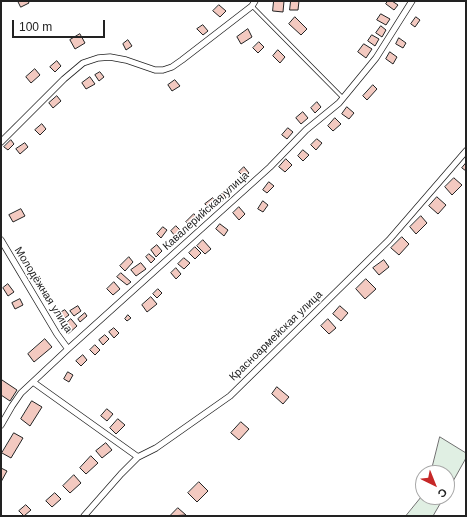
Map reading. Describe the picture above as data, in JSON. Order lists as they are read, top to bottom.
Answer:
{
  "streets": {
    "street": ["Кавалерийская улица", "Молодёжная улица", "Красноармейская улица"]
  },
  "crossings": [
    ["Кавалерийская улица", "Молодёжная улица"]
  ],
  "scale_bar": "100 m",
  "north": "bottom right"
}
